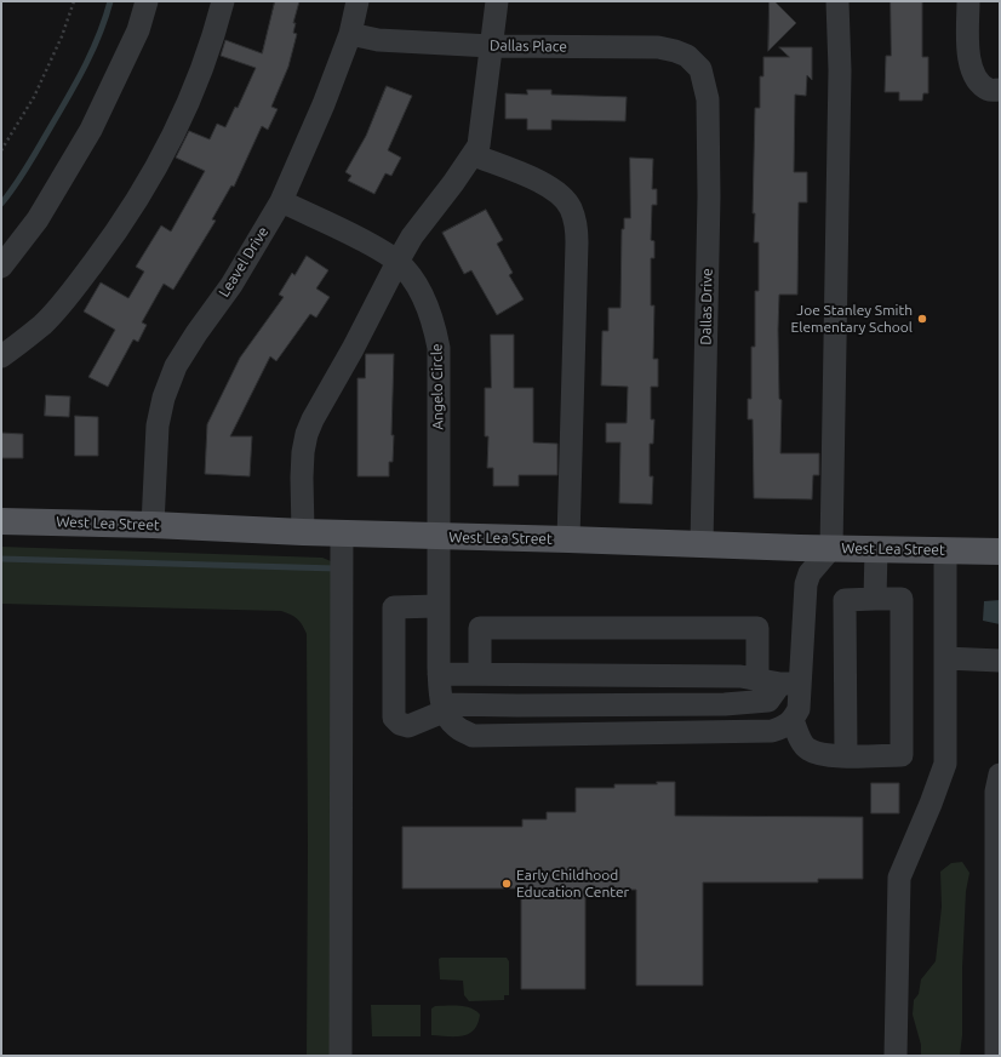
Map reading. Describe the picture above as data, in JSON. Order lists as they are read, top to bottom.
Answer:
{
  "streets": {
    "main road": ["West Lea Street"],
    "street": [
      "Dallas Place",
      "Leavel Drive",
      "Dallas Drive",
      "Angelo Circle"
    ]
  },
  "crossings": [
    ["Dallas Place", "Leavel Drive"],
    ["Dallas Place", "Dallas Drive"],
    ["Leavel Drive", "Angelo Circle"],
    ["Leavel Drive", "West Lea Street"],
    ["Dallas Drive", "West Lea Street"],
    ["Angelo Circle", "West Lea Street"]
  ],
  "places": ["Joe Stanley Smith Elementary School", "Early Childhood Education Center"]
}
